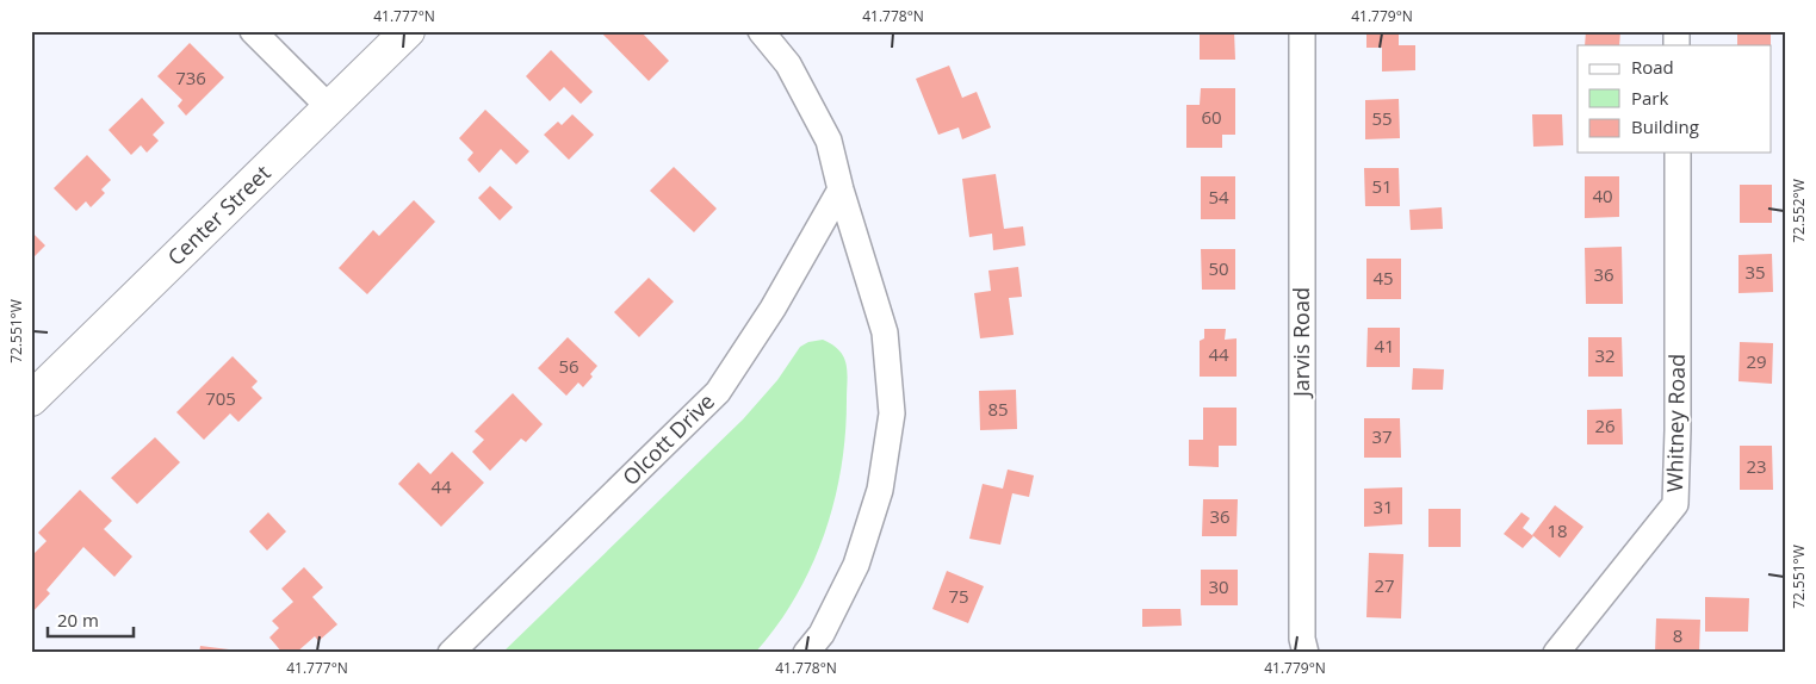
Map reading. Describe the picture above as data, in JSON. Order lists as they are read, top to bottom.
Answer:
{
  "streets": {
    "main road": ["Center Street"],
    "street": ["Jarvis Road", "Whitney Road", "Olcott Drive"]
  },
  "house_numbers": [
    "736",
    "60",
    "55",
    "51",
    "40",
    "54",
    "50",
    "35",
    "36",
    "45",
    "41",
    "44",
    "32",
    "29",
    "56",
    "705",
    "85",
    "26",
    "37",
    "23",
    "44",
    "31",
    "36",
    "18",
    "27",
    "30",
    "75",
    "8"
  ],
  "legend": ["Road", "Park", "Building"],
  "scale_bar": "20 m",
  "coordinates": [
    "41.777°N",
    "41.778°N",
    "41.779°N",
    "72.552°W",
    "72.551°W"
  ]
}
